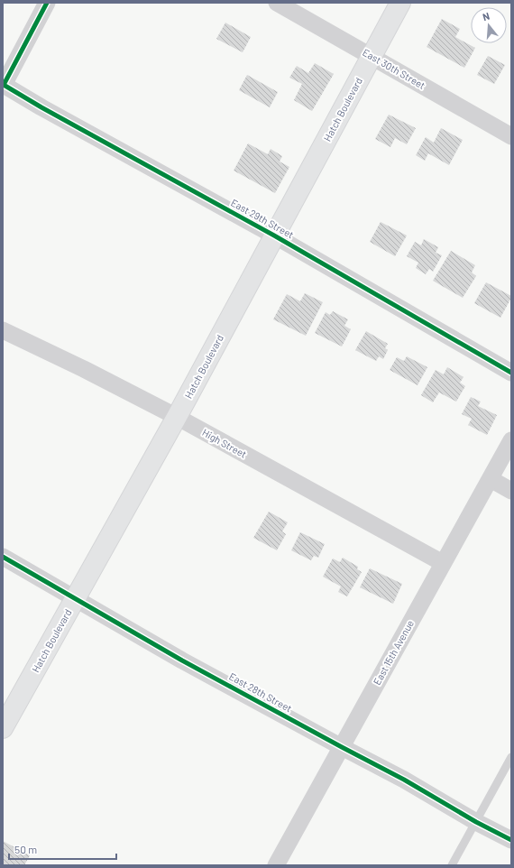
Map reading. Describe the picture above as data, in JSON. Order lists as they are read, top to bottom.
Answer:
{
  "streets": {
    "main road": ["Hatch Boulevard"],
    "street": [
      "East 30th Street",
      "East 29th Street",
      "High Street",
      "East 15th Avenue",
      "East 28th Street"
    ]
  },
  "crossings": [
    ["East 30th Street", "Hatch Boulevard"],
    ["Hatch Boulevard", "East 29th Street"],
    ["Hatch Boulevard", "High Street"],
    ["Hatch Boulevard", "East 28th Street"],
    ["High Street", "East 15th Avenue"],
    ["East 15th Avenue", "East 28th Street"]
  ],
  "scale_bar": "50 m",
  "north": "top"
}
